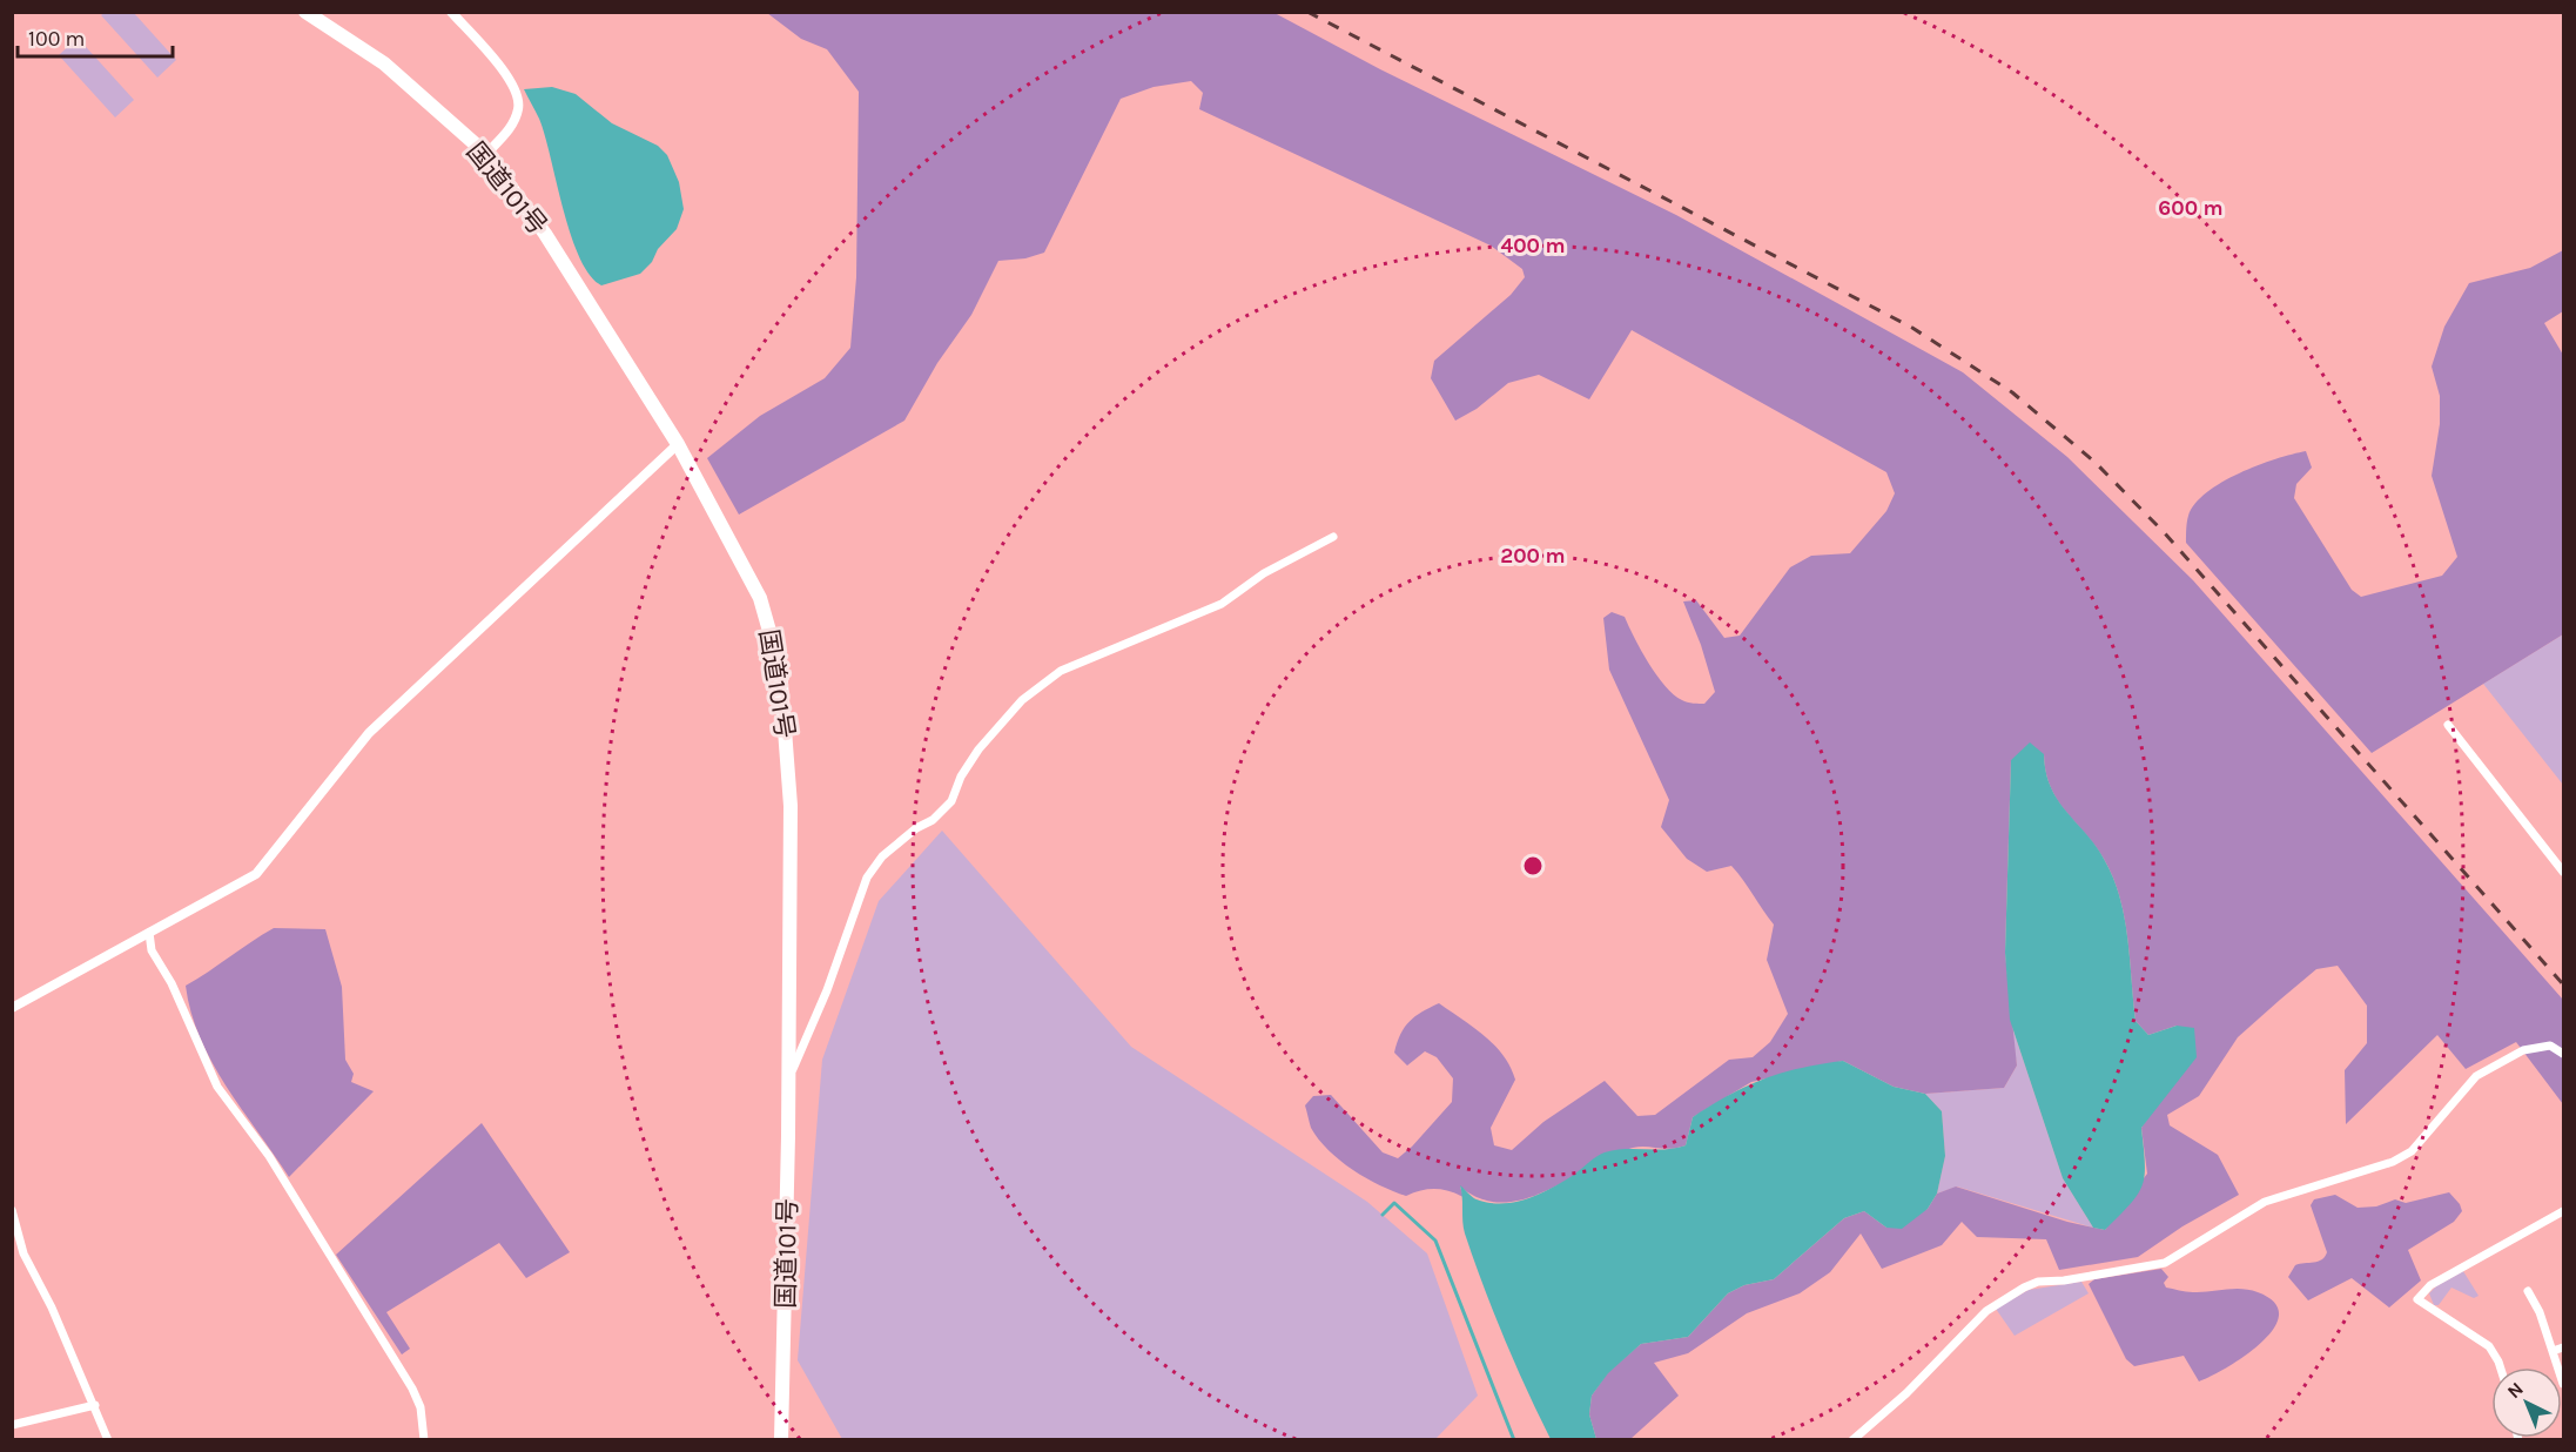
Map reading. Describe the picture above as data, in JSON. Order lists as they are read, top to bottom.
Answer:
{
  "streets": {
    "highway": ["国道101号"]
  },
  "scale_bar": "100 m",
  "north": "top left",
  "rings": ["600 m", "400 m", "200 m"]
}
